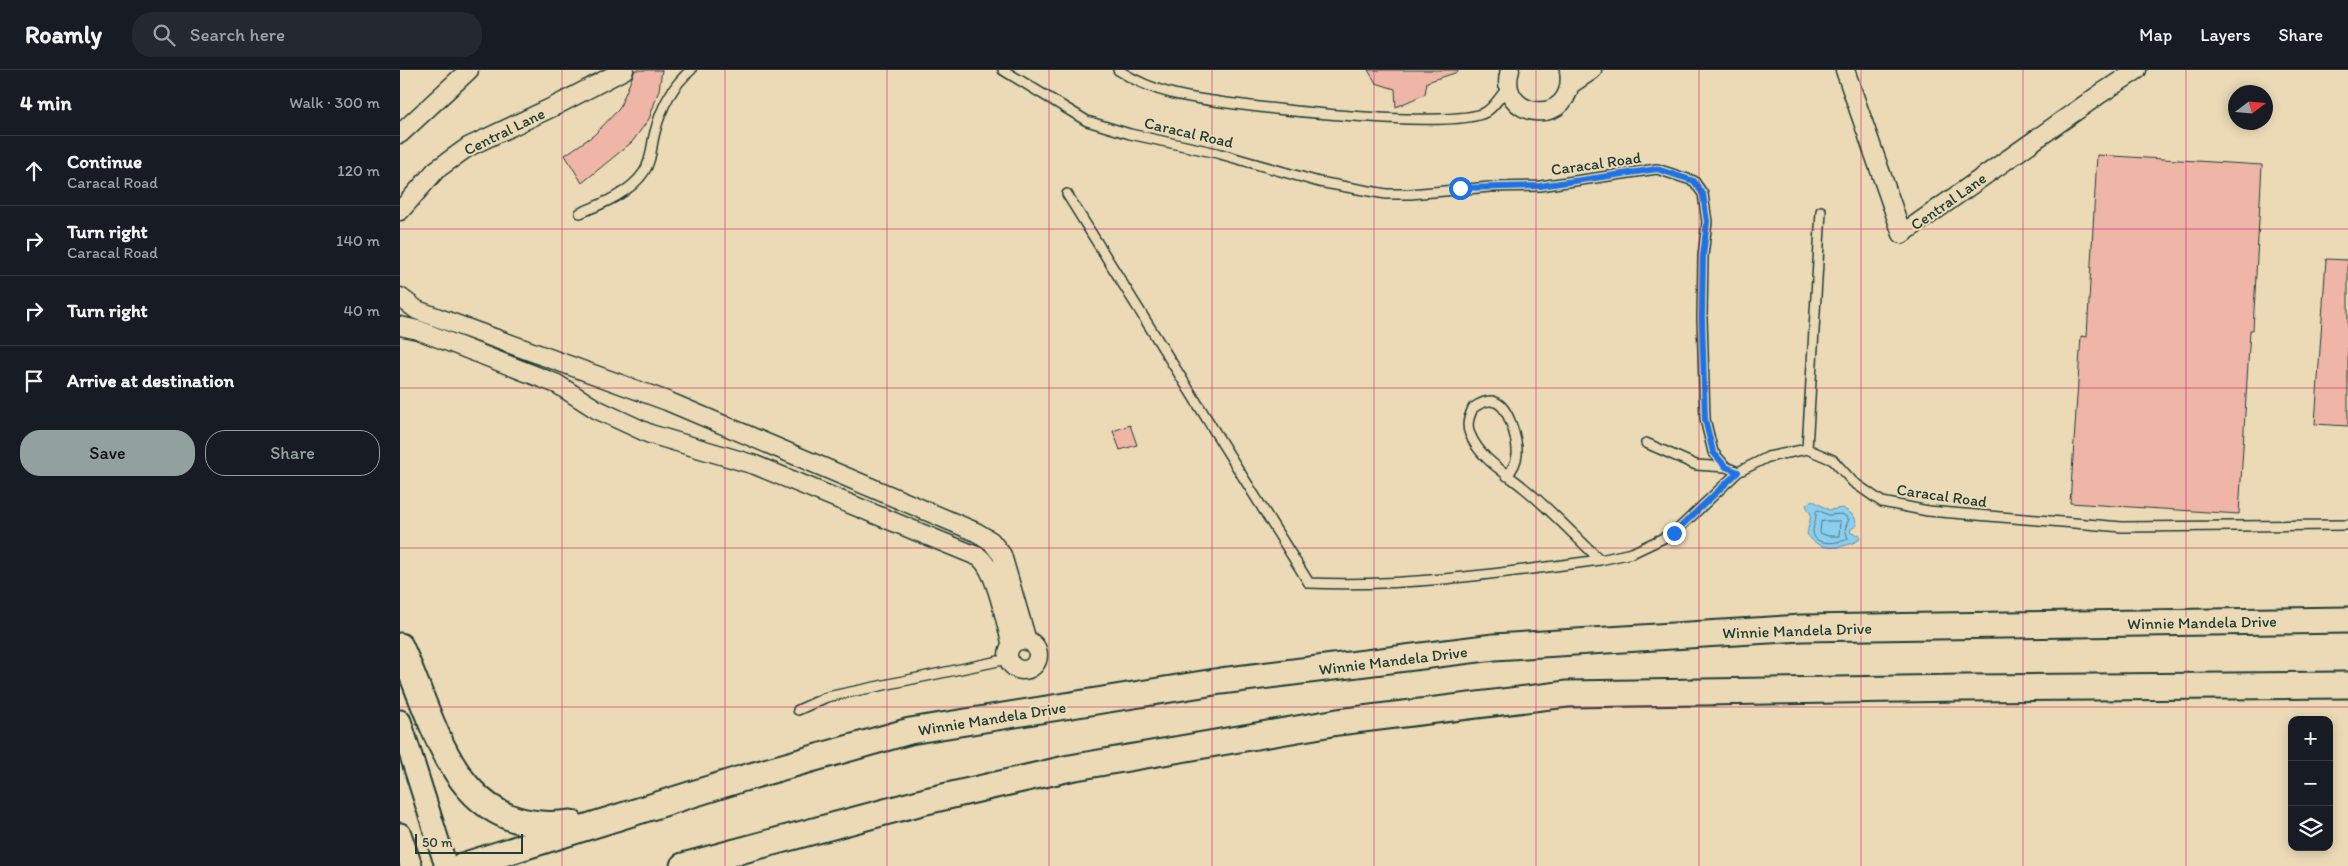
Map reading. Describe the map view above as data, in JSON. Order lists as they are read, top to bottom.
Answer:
{
  "streets": {
    "main road": ["Winnie Mandela Drive"],
    "street": ["Central Lane"],
    "lane": ["Caracal Road"]
  },
  "scale_bar": "50 m",
  "north": "right",
  "page": {
    "header": "Roamly",
    "search": "Search here",
    "nav": ["Map", "Layers", "Share"],
    "heading": ["4 min", "Walk · 300 m"],
    "list": [
      ["Continue", "Caracal Road", "120 m"],
      ["Turn right", "Caracal Road", "140 m"],
      ["Turn right", "40 m"],
      "Arrive at destination"
    ],
    "buttons": ["Save", "Share"],
    "map_buttons": ["+", "−"],
    "scale": "50 m"
  }
}
